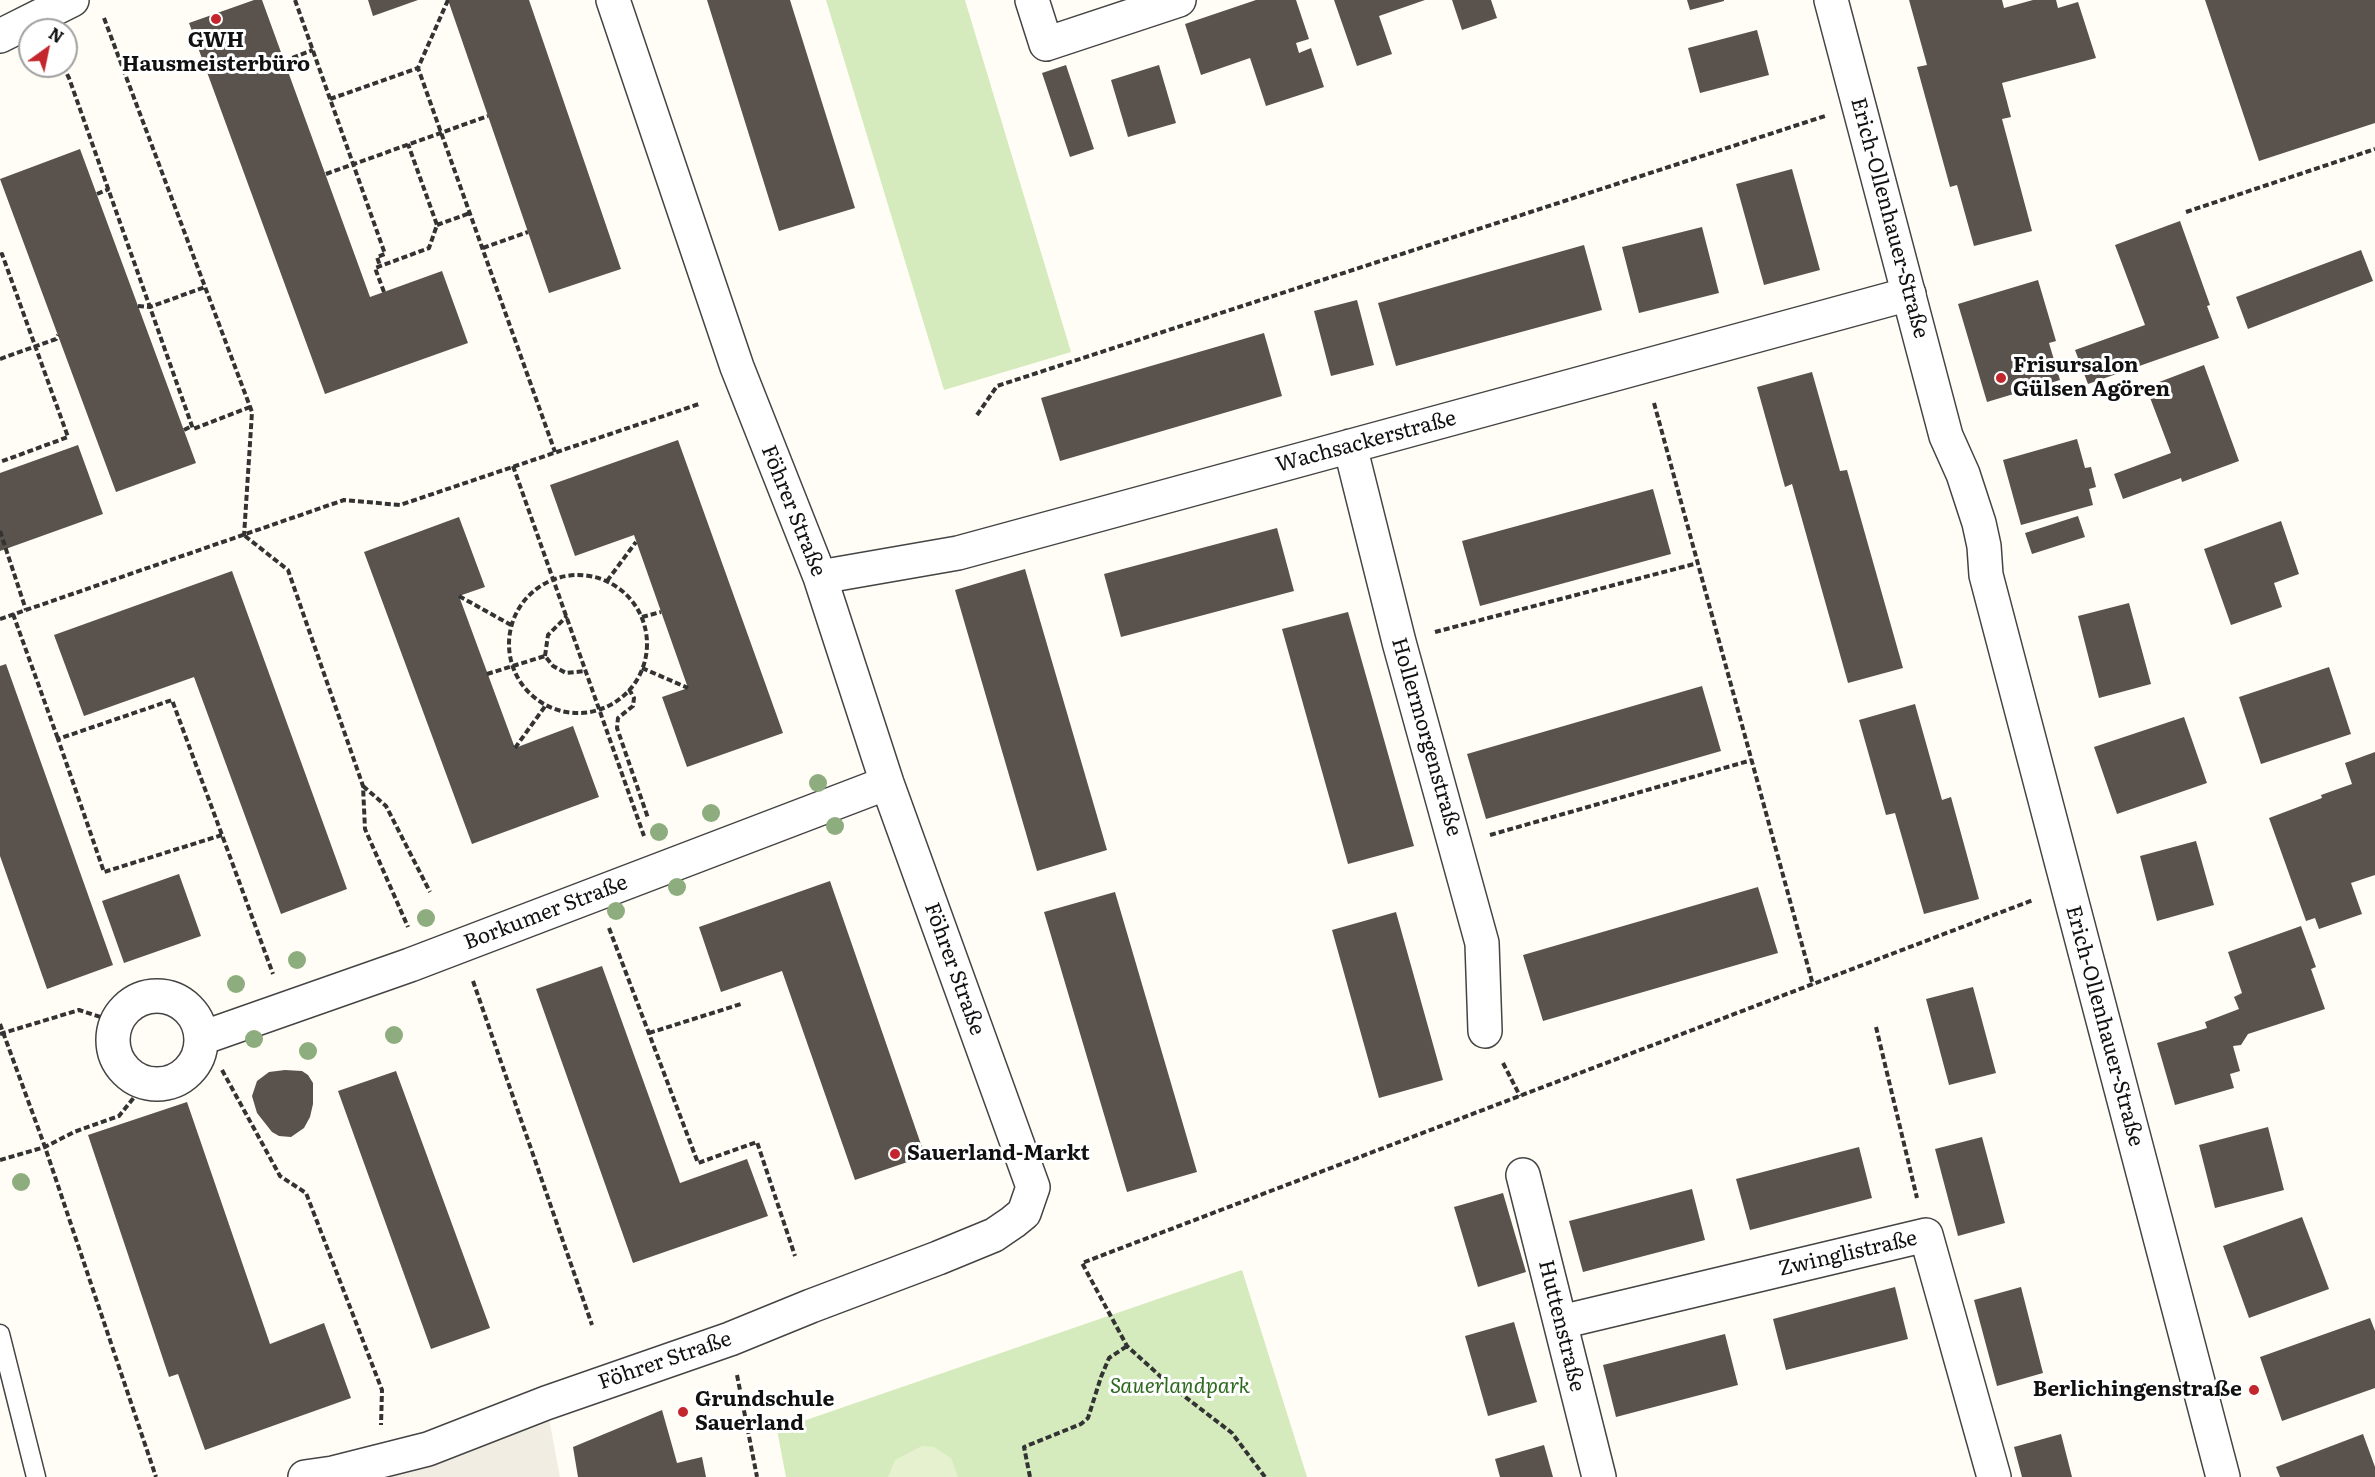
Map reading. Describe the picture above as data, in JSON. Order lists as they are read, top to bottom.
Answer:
{
  "streets": {
    "street": [
      "Erich-Ollenhauer-Straße",
      "Wachsackerstraße",
      "Föhrer Straße",
      "Hollermorgenstraße",
      "Borkumer Straße",
      "Zwinglistraße",
      "Huttenstraße"
    ]
  },
  "crossings": [
    ["Erich-Ollenhauer-Straße", "Wachsackerstraße"],
    ["Wachsackerstraße", "Föhrer Straße"],
    ["Wachsackerstraße", "Hollermorgenstraße"],
    ["Föhrer Straße", "Borkumer Straße"],
    ["Zwinglistraße", "Huttenstraße"]
  ],
  "parks": ["Sauerlandpark"],
  "places": [
    "GWH Hausmeisterbüro",
    "Frisursalon Gülsen Agören",
    "Sauerland-Markt",
    "Berlichingenstraße",
    "Grundschule Sauerland"
  ],
  "north": "top right"
}
